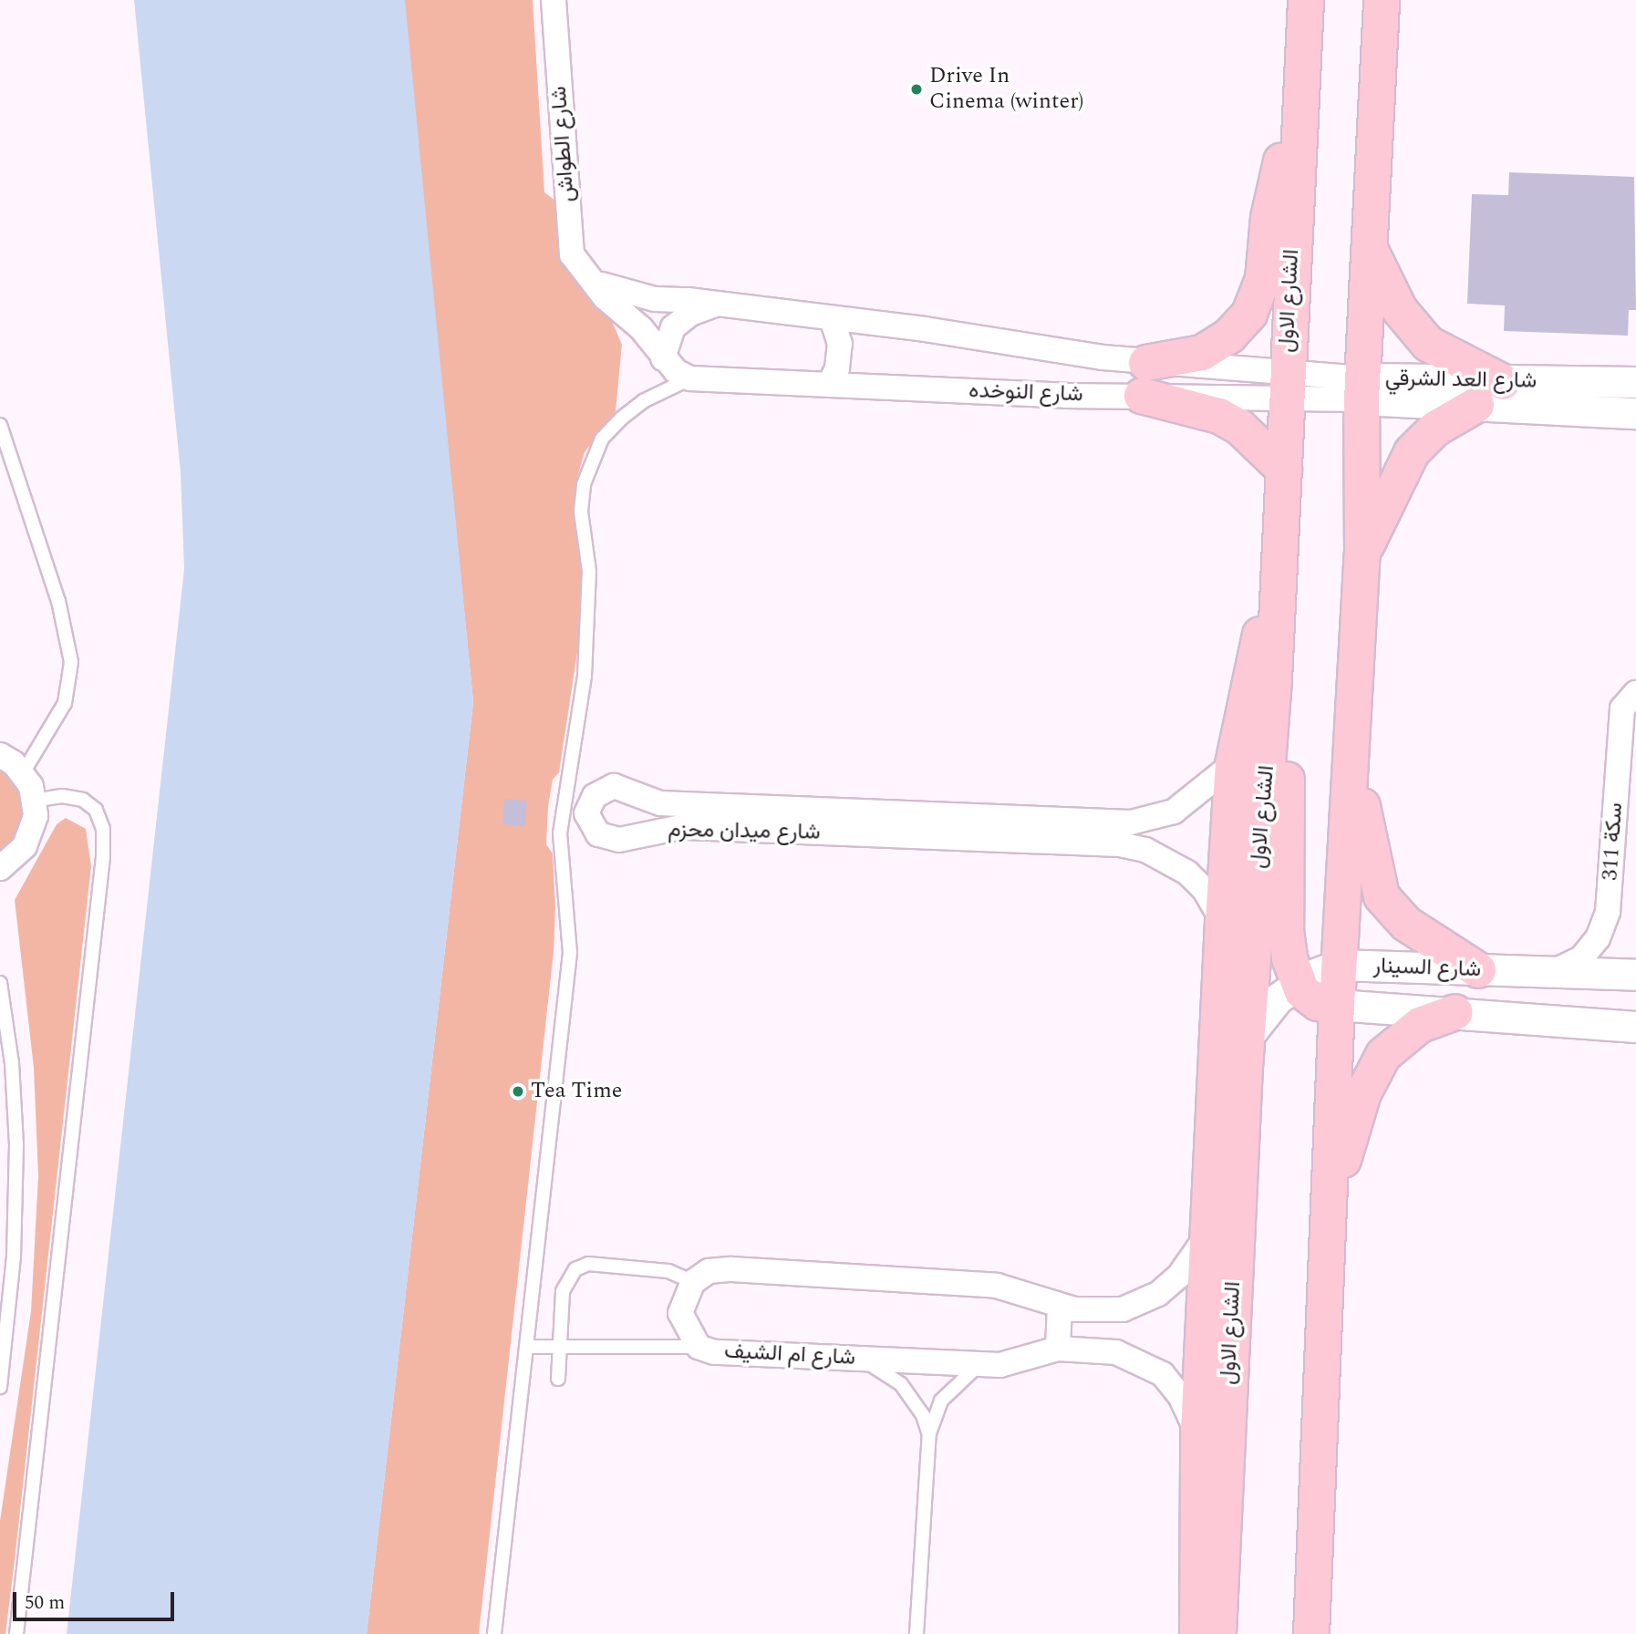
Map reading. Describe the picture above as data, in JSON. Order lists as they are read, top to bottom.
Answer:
{
  "streets": {
    "main road": ["الشارع الاول"],
    "street": [
      "شارع الطواش",
      "شارع العد الشرقي",
      "شارع النوخده",
      "شارع ميدان محزم",
      "سكة 311",
      "شارع السينار",
      "شارع ام الشيف"
    ]
  },
  "crossings": [
    ["شارع الطواش", "شارع النوخده"],
    ["الشارع الاول", "شارع العد الشرقي"],
    ["الشارع الاول", "شارع النوخده"],
    ["الشارع الاول", "شارع السينار"],
    ["شارع العد الشرقي", "شارع النوخده"],
    ["سكة 311", "شارع السينار"]
  ],
  "places": ["Drive In Cinema (winter)", "Tea Time"],
  "scale_bar": "50 m"
}
